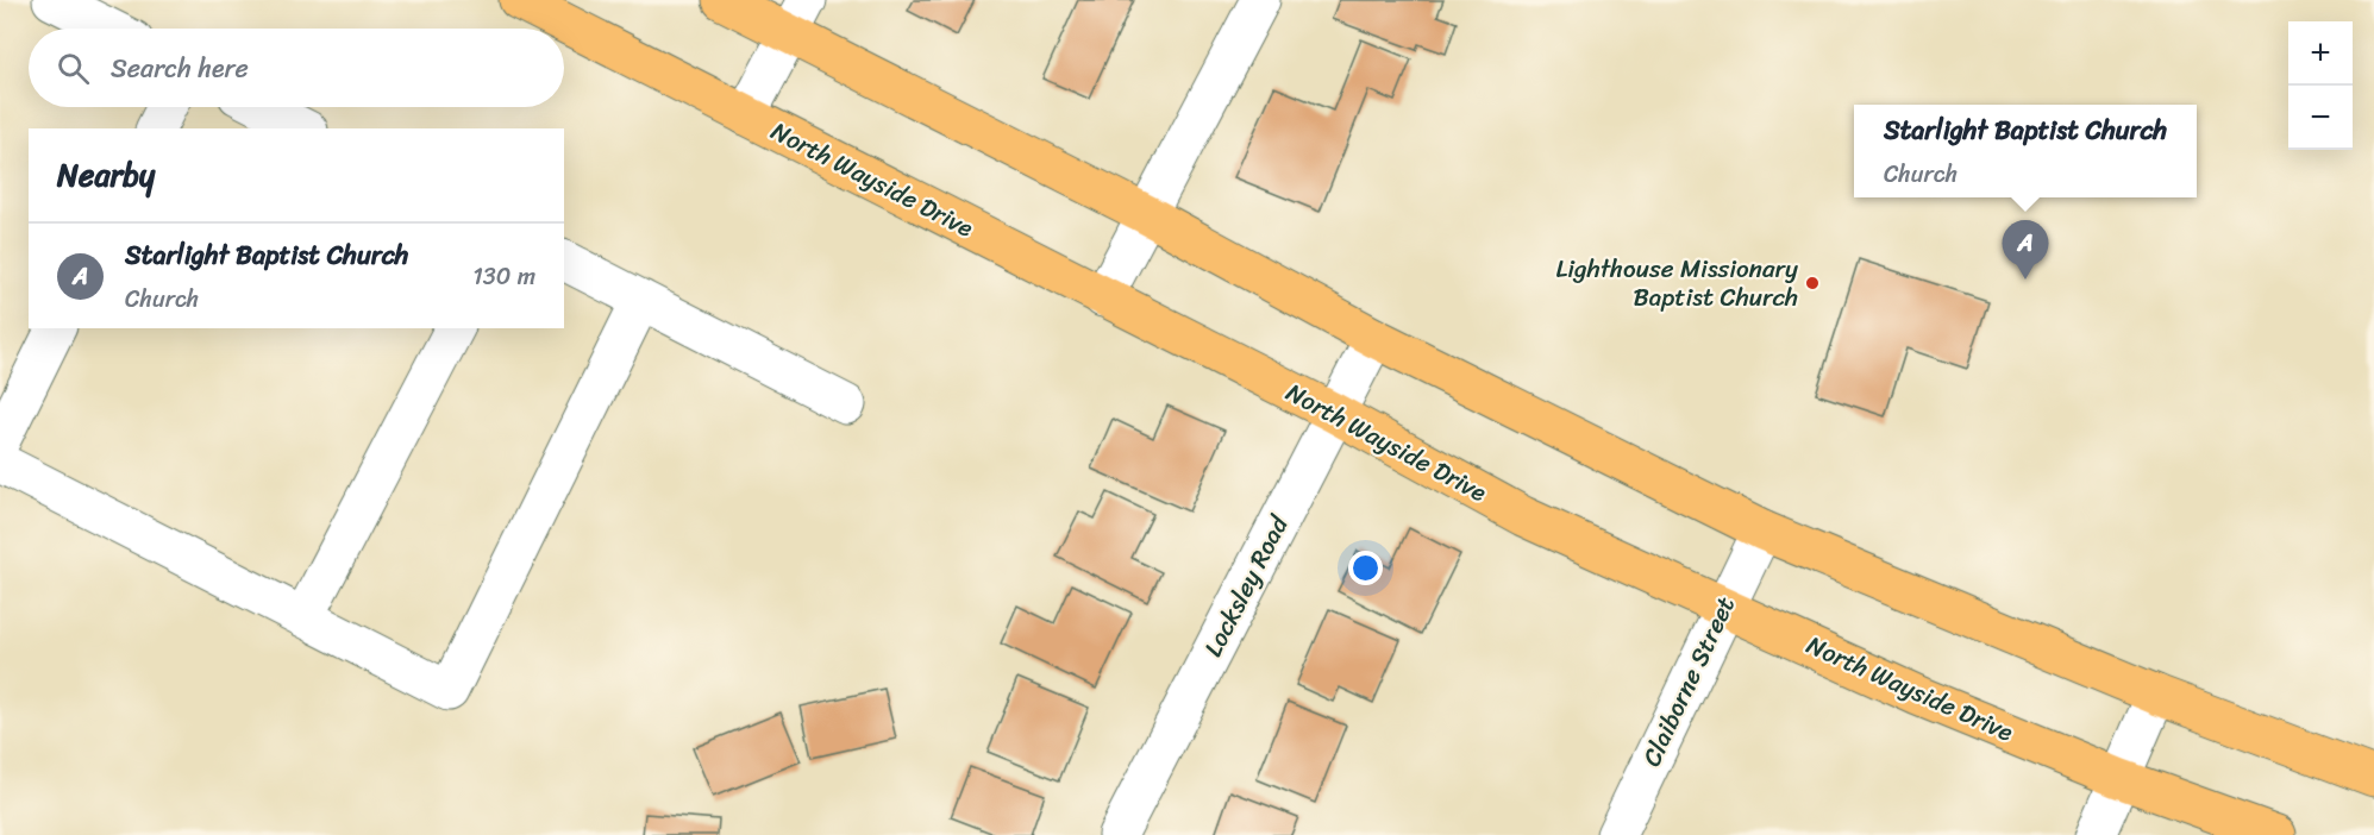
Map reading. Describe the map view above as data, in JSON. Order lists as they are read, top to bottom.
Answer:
{
  "streets": {
    "main road": ["North Wayside Drive"],
    "street": ["Locksley Road", "Claiborne Street"]
  },
  "crossings": [
    ["North Wayside Drive", "Locksley Road"],
    ["North Wayside Drive", "Claiborne Street"]
  ],
  "places": ["Lighthouse Missionary Baptist Church"],
  "page": {
    "map_buttons": ["+", "−"],
    "search": "Search here",
    "popup": ["Starlight Baptist Church", "Church"],
    "heading": "Nearby",
    "pins": "A",
    "list": [
      {
        "mark": "A",
        "name": "Starlight Baptist Church",
        "note": "Church",
        "value": "130 m"
      }
    ]
  }
}
